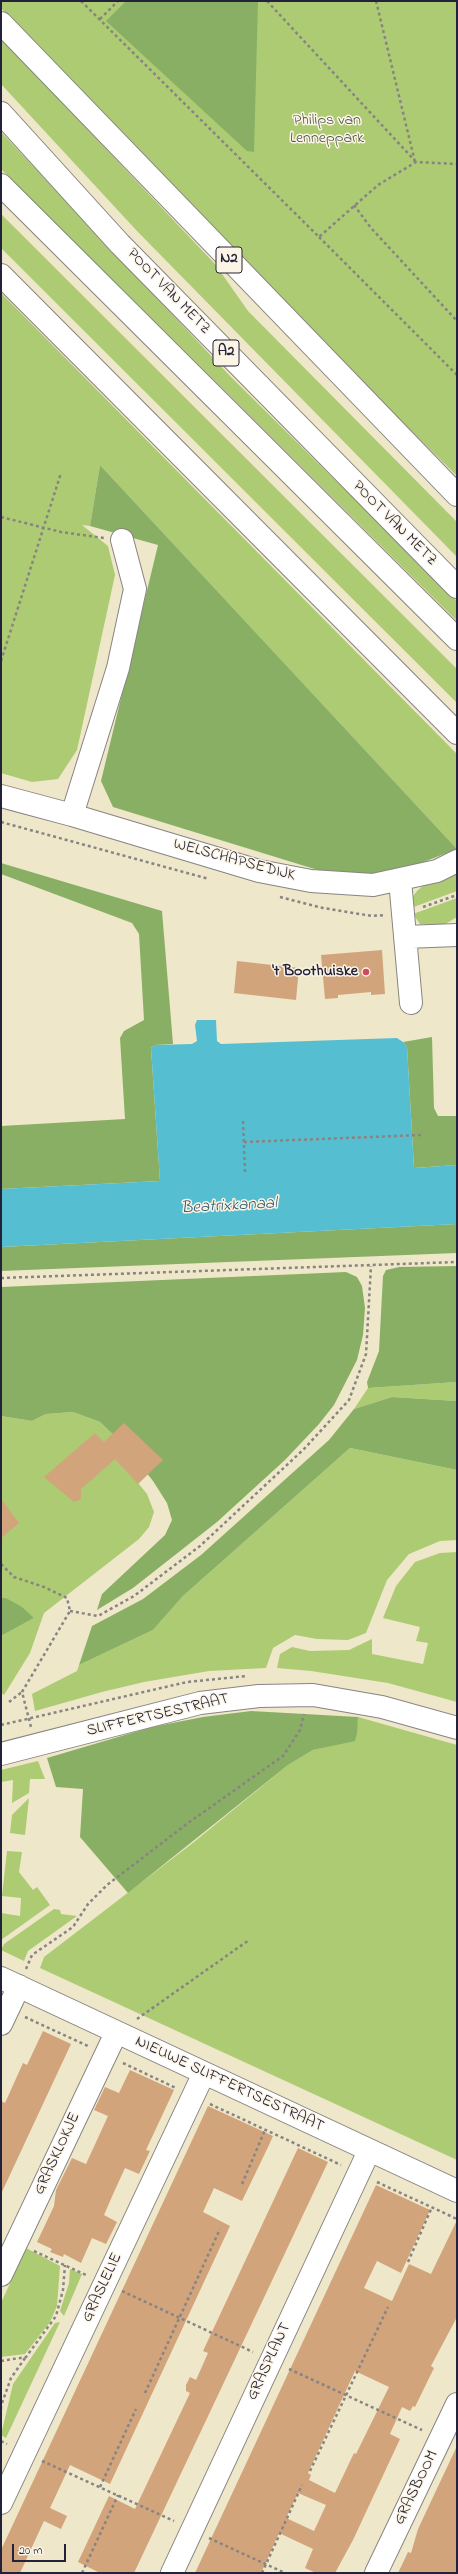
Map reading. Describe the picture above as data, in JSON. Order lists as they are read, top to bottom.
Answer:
{
  "streets": {
    "main road": [
      "N2",
      "POOT VAN METZ",
      "A2",
      "WELSCHAPSEDIJK",
      "SLIFFERTSESTRAAT",
      "NIEUWE SLIFFERTSESTRAAT",
      "GRASKLOKJE",
      "GRASLELIE",
      "GRASPLANT",
      "GRASBOOM"
    ]
  },
  "crossings": [
    ["NIEUWE SLIFFERTSESTRAAT", "GRASKLOKJE"],
    ["NIEUWE SLIFFERTSESTRAAT", "GRASLELIE"],
    ["NIEUWE SLIFFERTSESTRAAT", "GRASPLANT"]
  ],
  "water": ["Beatrixkanaal"],
  "parks": ["Philips van Lenneppark"],
  "places": ["'t Boothuiske"],
  "scale_bar": "20 m"
}
